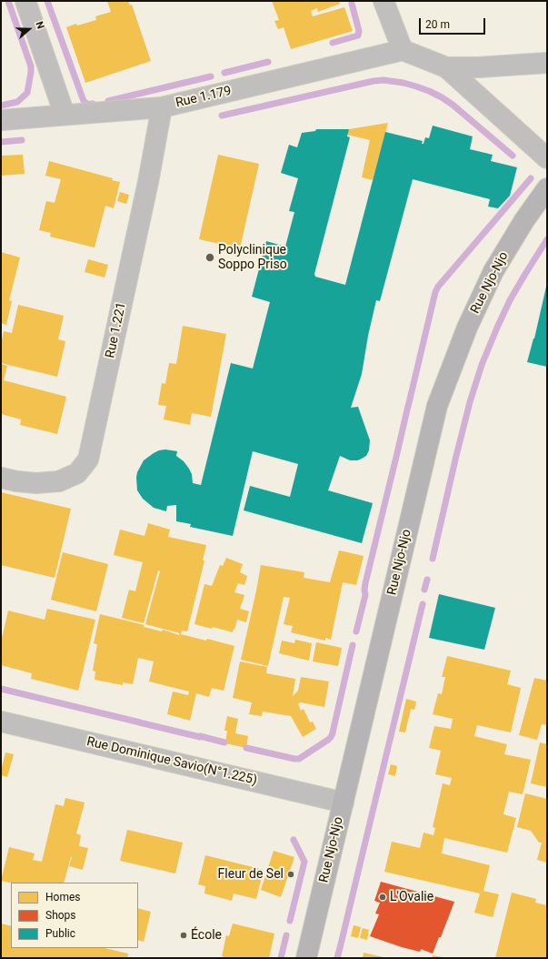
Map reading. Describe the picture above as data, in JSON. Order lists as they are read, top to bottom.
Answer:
{
  "streets": {
    "main road": ["Rue Njo-Njo"],
    "street": ["Rue 1.179", "Rue 1.221", "Rue Dominique Savio(N°1.225)"]
  },
  "crossings": [
    ["Rue 1.179", "Rue 1.221"],
    ["Rue Njo-Njo", "Rue Dominique Savio(N°1.225)"]
  ],
  "places": [
    "Polyclinique Soppo Priso",
    "Fleur de Sel",
    "L'Ovalie",
    "École"
  ],
  "legend": ["Homes", "Shops", "Public"],
  "scale_bar": "20 m",
  "north": "right"
}
